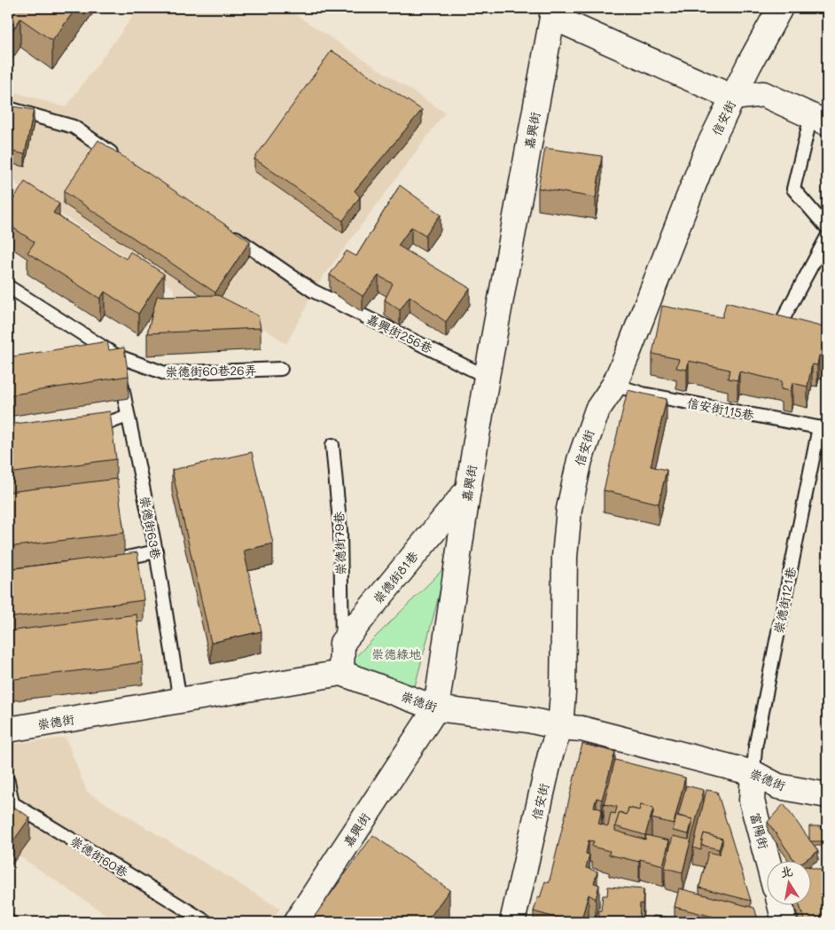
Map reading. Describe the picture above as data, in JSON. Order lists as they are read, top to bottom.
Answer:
{
  "streets": {
    "street": [
      "信安街",
      "嘉興街",
      "崇德街81巷",
      "崇德街",
      "富陽街"
    ],
    "lane": [
      "嘉興街256巷",
      "崇德街60巷26弄",
      "信安街115巷",
      "崇德街63巷",
      "崇德街79巷",
      "崇德街121巷",
      "崇德街60巷"
    ]
  },
  "crossings": [
    ["信安街", "信安街115巷"],
    ["信安街", "崇德街"],
    ["嘉興街", "嘉興街256巷"],
    ["嘉興街", "崇德街81巷"],
    ["嘉興街", "崇德街"],
    ["崇德街60巷26弄", "崇德街63巷"],
    ["信安街115巷", "崇德街121巷"],
    ["崇德街63巷", "崇德街"],
    ["崇德街79巷", "崇德街81巷"],
    ["崇德街121巷", "崇德街"],
    ["崇德街121巷", "富陽街"],
    ["崇德街", "富陽街"]
  ],
  "parks": ["崇德綠地"],
  "north": "top"
}
